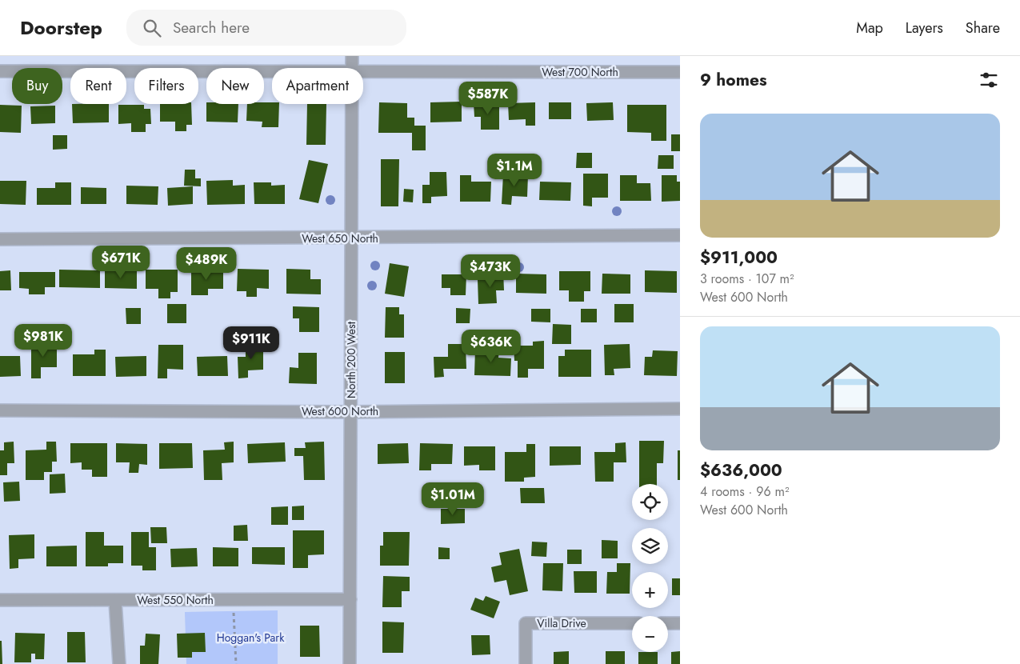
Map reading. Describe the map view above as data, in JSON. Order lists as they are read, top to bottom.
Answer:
{
  "streets": {
    "street": [
      "West 700 North",
      "West 650 North",
      "North 200 West",
      "West 600 North",
      "West 550 North",
      "Villa Drive"
    ]
  },
  "crossings": [
    ["West 650 North", "North 200 West"],
    ["North 200 West", "West 600 North"],
    ["North 200 West", "West 550 North"]
  ],
  "parks": ["Hoggan's Park"],
  "page": {
    "header": "Doorstep",
    "search": "Search here",
    "nav": ["Map", "Layers", "Share"],
    "heading": "9 homes",
    "chip": [
      "Buy",
      "Rent",
      "Filters",
      "New",
      "Apartment"
    ],
    "price": [
      "$587K",
      "$1.1M",
      "$671K",
      "$489K",
      "$473K",
      "$981K",
      "$911K",
      "$636K",
      "$1.01M"
    ],
    "list": [
      {
        "name": "$911,000",
        "note": "3 rooms · 107 m² · West 600 North"
      },
      {
        "name": "$636,000",
        "note": "4 rooms · 96 m² · West 600 North"
      }
    ],
    "map_buttons": ["+", "−"]
  }
}
